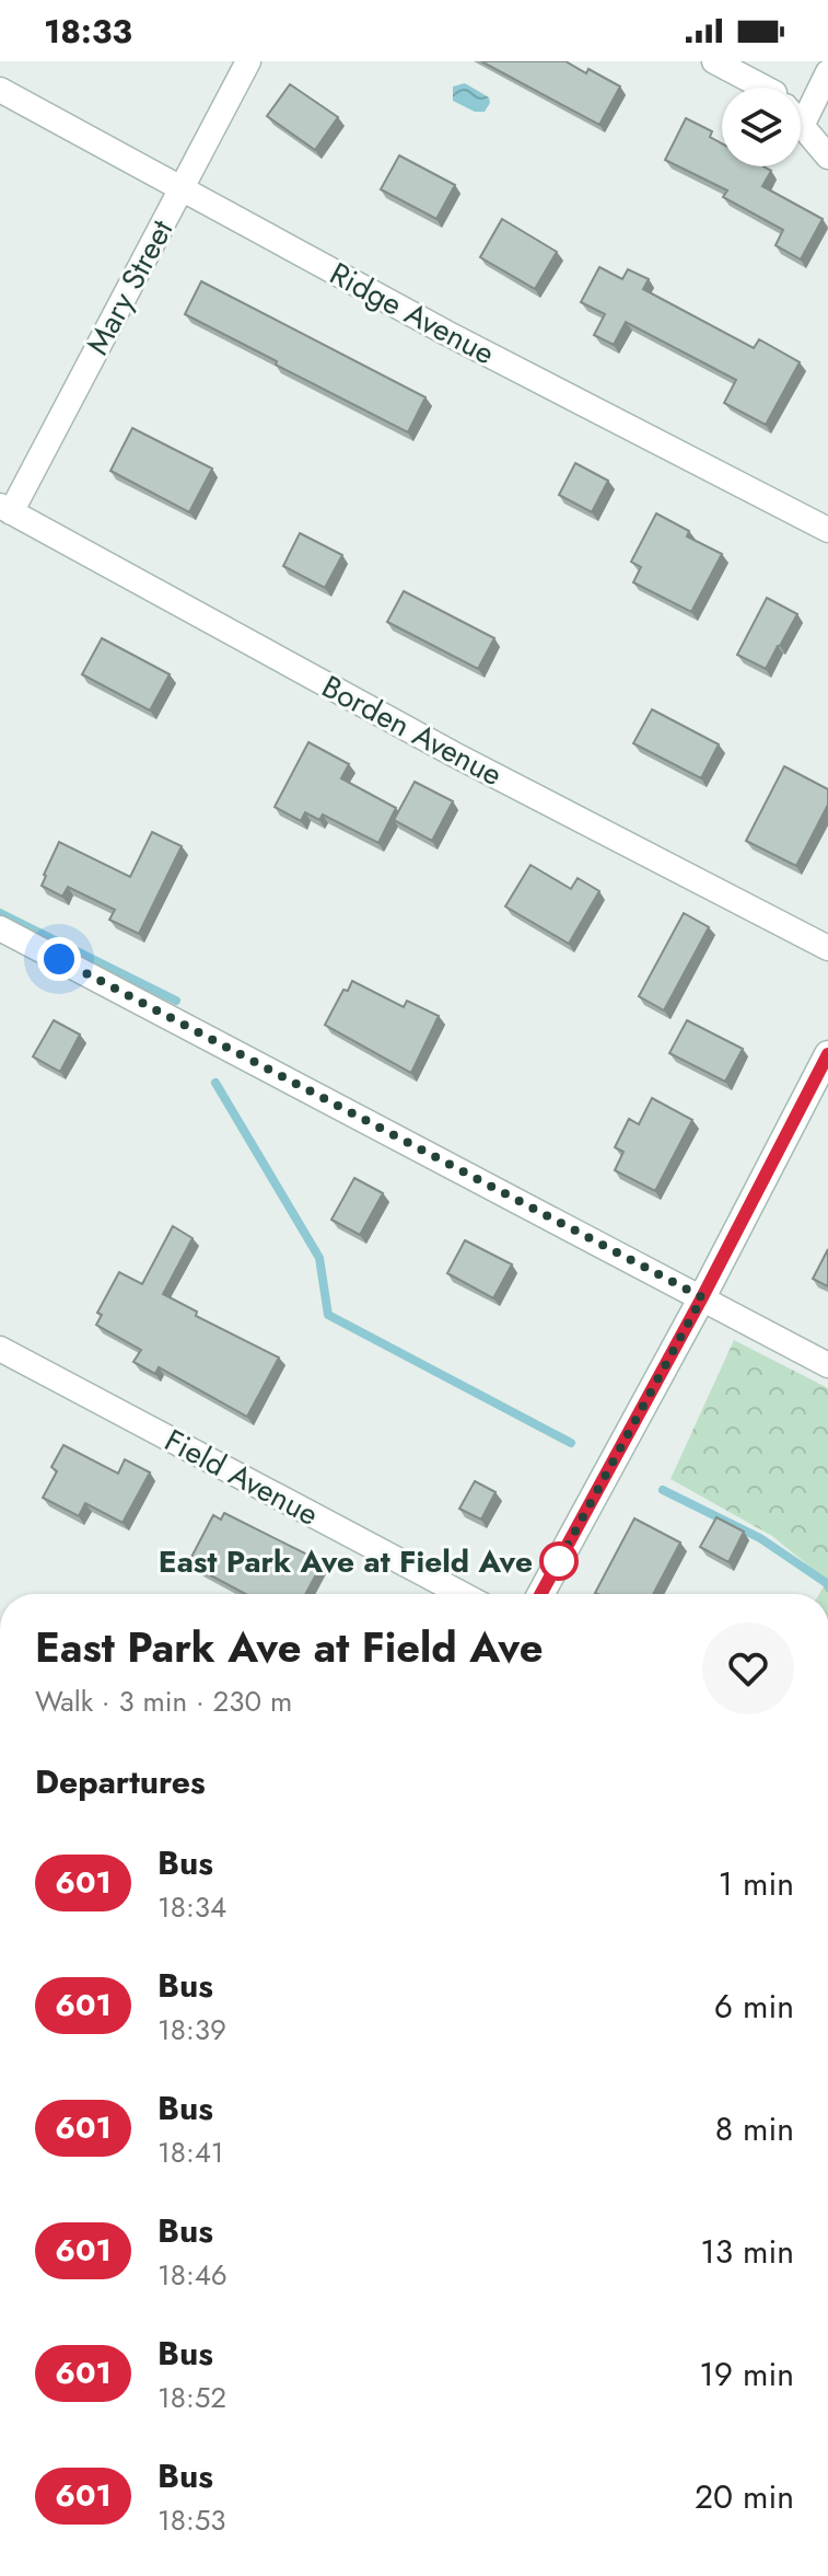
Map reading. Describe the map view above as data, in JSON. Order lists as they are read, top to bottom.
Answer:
{
  "streets": {
    "street": [
      "Mary Street",
      "Ridge Avenue",
      "Borden Avenue",
      "Field Avenue"
    ]
  },
  "crossings": [
    ["Mary Street", "Ridge Avenue"],
    ["Mary Street", "Borden Avenue"]
  ],
  "places": ["East Park Ave at Field Ave"],
  "lines": ["bus line 601"],
  "page": {
    "status": "18:33",
    "heading": [
      ["East Park Ave at Field Ave", "Walk · 3 min · 230 m"],
      "Departures"
    ],
    "list": [
      {
        "mark": "601",
        "name": "Bus",
        "note": "18:34",
        "value": "1 min"
      },
      {
        "mark": "601",
        "name": "Bus",
        "note": "18:39",
        "value": "6 min"
      },
      {
        "mark": "601",
        "name": "Bus",
        "note": "18:41",
        "value": "8 min"
      },
      {
        "mark": "601",
        "name": "Bus",
        "note": "18:46",
        "value": "13 min"
      },
      {
        "mark": "601",
        "name": "Bus",
        "note": "18:52",
        "value": "19 min"
      },
      {
        "mark": "601",
        "name": "Bus",
        "note": "18:53",
        "value": "20 min"
      }
    ]
  }
}
